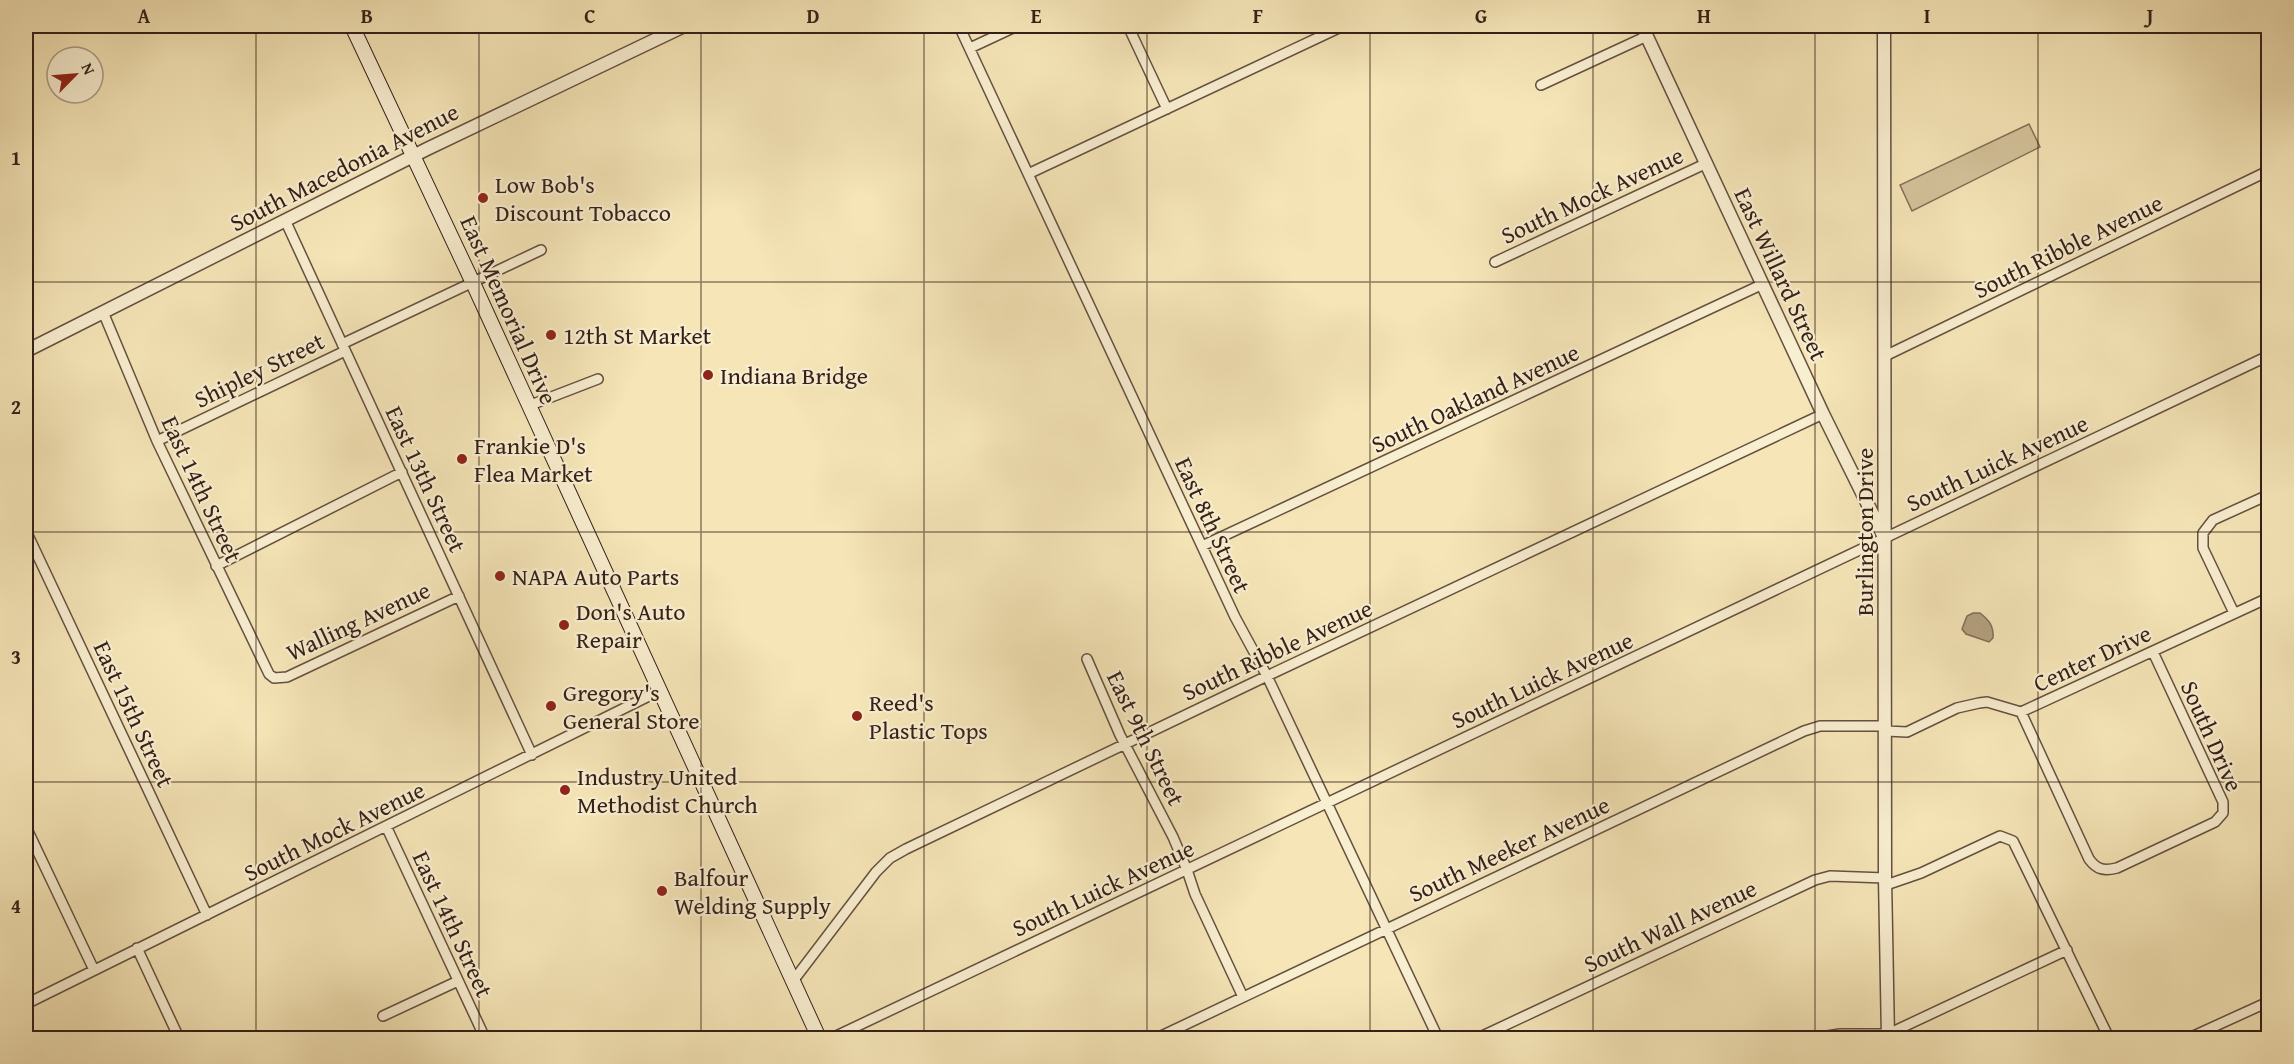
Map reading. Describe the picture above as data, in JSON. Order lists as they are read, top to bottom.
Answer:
{
  "streets": {
    "main road": ["East Memorial Drive"],
    "street": [
      "South Macedonia Avenue",
      "South Mock Avenue",
      "South Ribble Avenue",
      "East Willard Street",
      "Shipley Street",
      "South Oakland Avenue",
      "South Luick Avenue",
      "East 13th Street",
      "East 14th Street",
      "East 8th Street",
      "Burlington Drive",
      "Walling Avenue",
      "Center Drive",
      "East 15th Street",
      "South Drive",
      "East 9th Street",
      "South Meeker Avenue",
      "South Wall Avenue"
    ]
  },
  "crossings": [
    ["South Macedonia Avenue", "East Memorial Drive"],
    ["South Macedonia Avenue", "East 13th Street"],
    ["South Macedonia Avenue", "East 14th Street"],
    ["South Mock Avenue", "East Willard Street"],
    ["South Mock Avenue", "East Memorial Drive"],
    ["South Mock Avenue", "East 13th Street"],
    ["South Mock Avenue", "East 14th Street"],
    ["South Mock Avenue", "East 15th Street"],
    ["South Ribble Avenue", "East Willard Street"],
    ["South Ribble Avenue", "East Memorial Drive"],
    ["South Ribble Avenue", "East 8th Street"],
    ["South Ribble Avenue", "Burlington Drive"],
    ["South Ribble Avenue", "East 9th Street"],
    ["East Willard Street", "South Oakland Avenue"],
    ["East Willard Street", "South Luick Avenue"],
    ["East Willard Street", "Burlington Drive"],
    ["East Memorial Drive", "Shipley Street"],
    ["Shipley Street", "East 13th Street"],
    ["Shipley Street", "East 14th Street"],
    ["South Oakland Avenue", "East 8th Street"],
    ["South Luick Avenue", "East 8th Street"],
    ["South Luick Avenue", "Burlington Drive"],
    ["South Luick Avenue", "East 9th Street"],
    ["East 13th Street", "Walling Avenue"],
    ["East 14th Street", "Walling Avenue"],
    ["East 8th Street", "South Meeker Avenue"],
    ["Burlington Drive", "Center Drive"],
    ["Burlington Drive", "South Meeker Avenue"],
    ["Burlington Drive", "South Wall Avenue"],
    ["Center Drive", "South Drive"],
    ["Center Drive", "South Meeker Avenue"],
    ["East 9th Street", "South Meeker Avenue"]
  ],
  "places": [
    "Low Bob's Discount Tobacco",
    "12th St Market",
    "Indiana Bridge",
    "Frankie D's Flea Market",
    "NAPA Auto Parts",
    "Don's Auto Repair",
    "Gregory's General Store",
    "Reed's Plastic Tops",
    "Industry United Methodist Church",
    "Balfour Welding Supply"
  ],
  "north": "top right",
  "grid": {
    "columns": [
      "A",
      "B",
      "C",
      "D",
      "E",
      "F",
      "G",
      "H",
      "I",
      "J"
    ],
    "rows": [
      "1",
      "2",
      "3",
      "4"
    ]
  }
}
